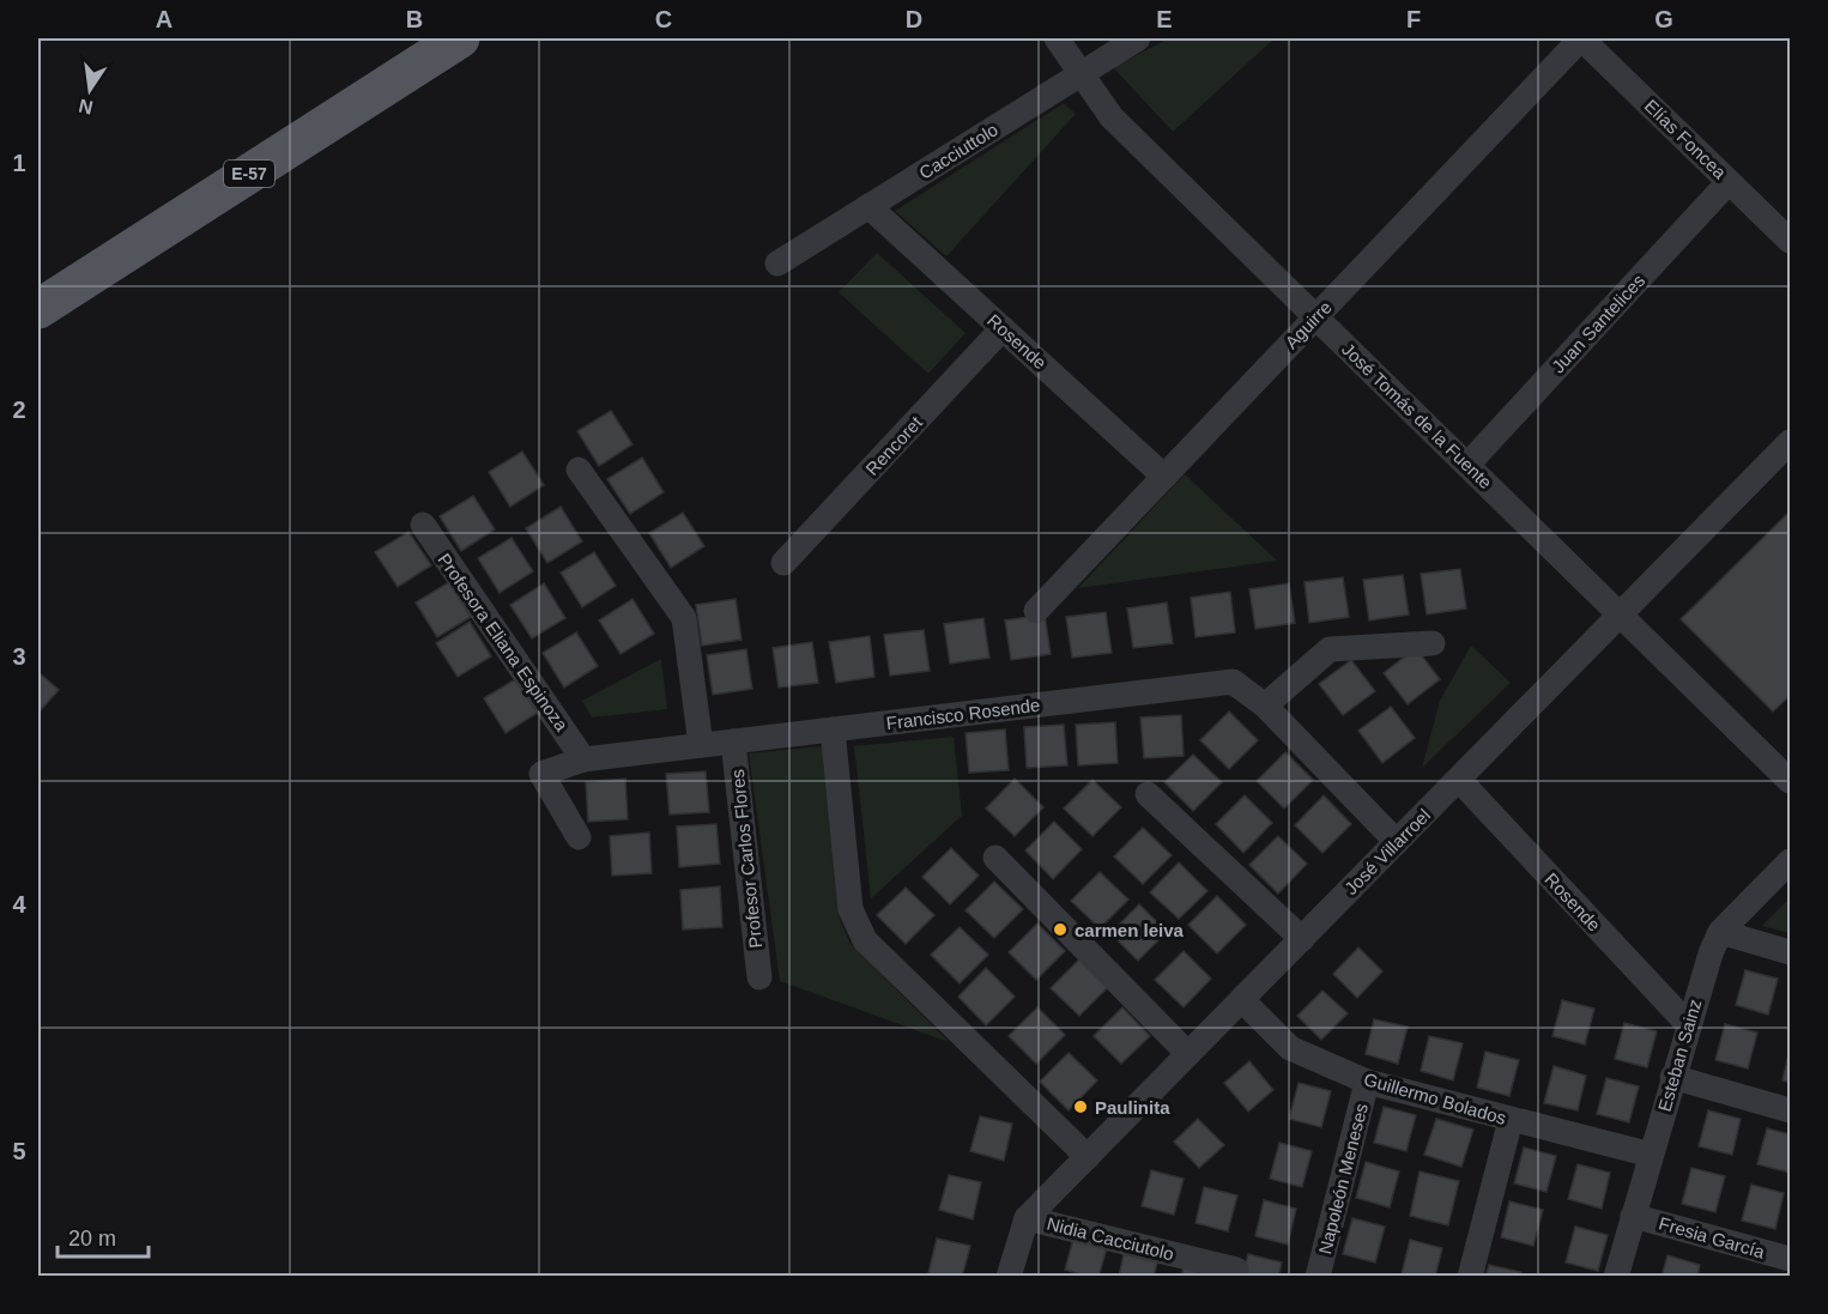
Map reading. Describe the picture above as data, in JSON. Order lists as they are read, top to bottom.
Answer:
{
  "streets": {
    "main road": ["E-57"],
    "street": [
      "Elías Foncea",
      "Cacciuttolo",
      "Juan Santelices",
      "Aguirre",
      "Rosende",
      "José Tomás de la Fuente",
      "Rencoret",
      "Profesora Eliana Espinoza",
      "Francisco Rosende",
      "José Villarroel",
      "Profesor Carlos Flores",
      "Esteban Sainz",
      "Guillermo Bolados",
      "Napoleón Meneses",
      "Fresia García",
      "Nidia Cacciutolo"
    ]
  },
  "crossings": [
    ["Elías Foncea", "Juan Santelices"],
    ["Elías Foncea", "Aguirre"],
    ["Cacciuttolo", "Rosende"],
    ["Cacciuttolo", "José Tomás de la Fuente"],
    ["Juan Santelices", "José Tomás de la Fuente"],
    ["Aguirre", "Rosende"],
    ["Aguirre", "José Tomás de la Fuente"],
    ["Rosende", "Rencoret"],
    ["Rosende", "José Villarroel"],
    ["Rosende", "Esteban Sainz"],
    ["José Tomás de la Fuente", "José Villarroel"],
    ["Profesora Eliana Espinoza", "Francisco Rosende"],
    ["Francisco Rosende", "José Villarroel"],
    ["Francisco Rosende", "Profesor Carlos Flores"],
    ["José Villarroel", "Guillermo Bolados"],
    ["José Villarroel", "Nidia Cacciutolo"],
    ["Esteban Sainz", "Guillermo Bolados"],
    ["Esteban Sainz", "Fresia García"],
    ["Guillermo Bolados", "Napoleón Meneses"]
  ],
  "places": ["carmen leiva", "Paulinita"],
  "scale_bar": "20 m",
  "north": "bottom",
  "grid": {
    "columns": [
      "A",
      "B",
      "C",
      "D",
      "E",
      "F",
      "G"
    ],
    "rows": [
      "1",
      "2",
      "3",
      "4",
      "5"
    ]
  }
}
